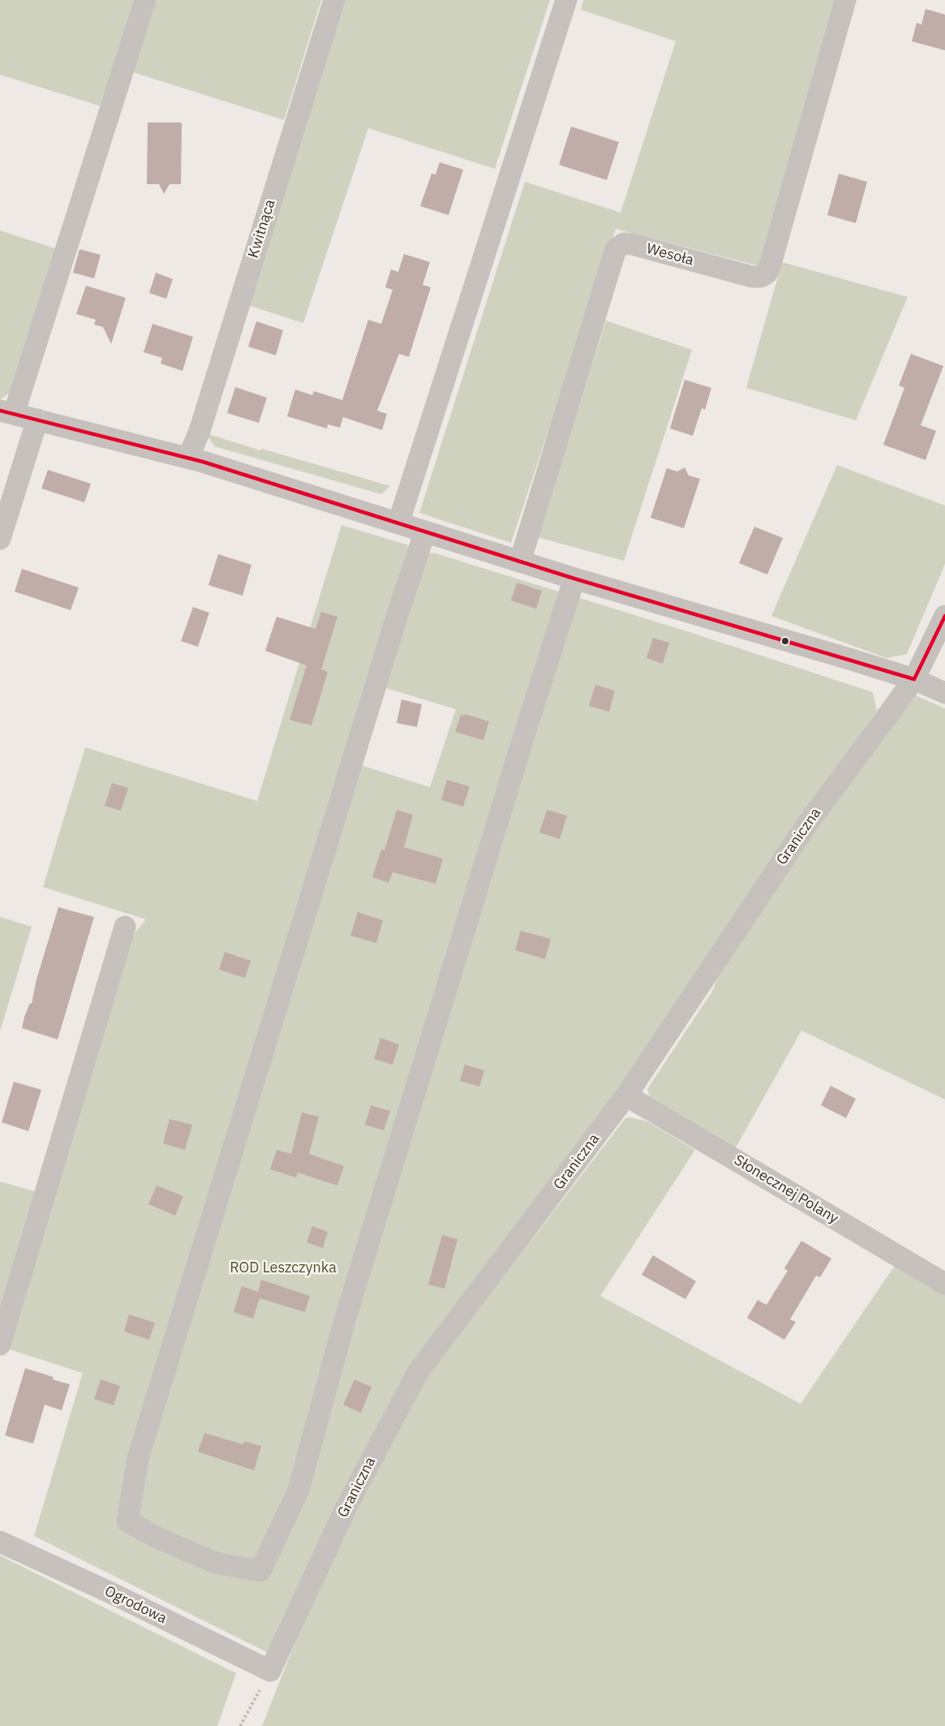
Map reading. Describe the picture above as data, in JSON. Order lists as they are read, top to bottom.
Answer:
{
  "streets": {
    "street": [
      "Kwitnąca",
      "Wesoła",
      "Graniczna",
      "Słonecznej Polany",
      "Ogrodowa"
    ]
  },
  "crossings": [
    ["Graniczna", "Słonecznej Polany"],
    ["Graniczna", "Ogrodowa"]
  ],
  "parks": ["ROD Leszczynka"]
}
